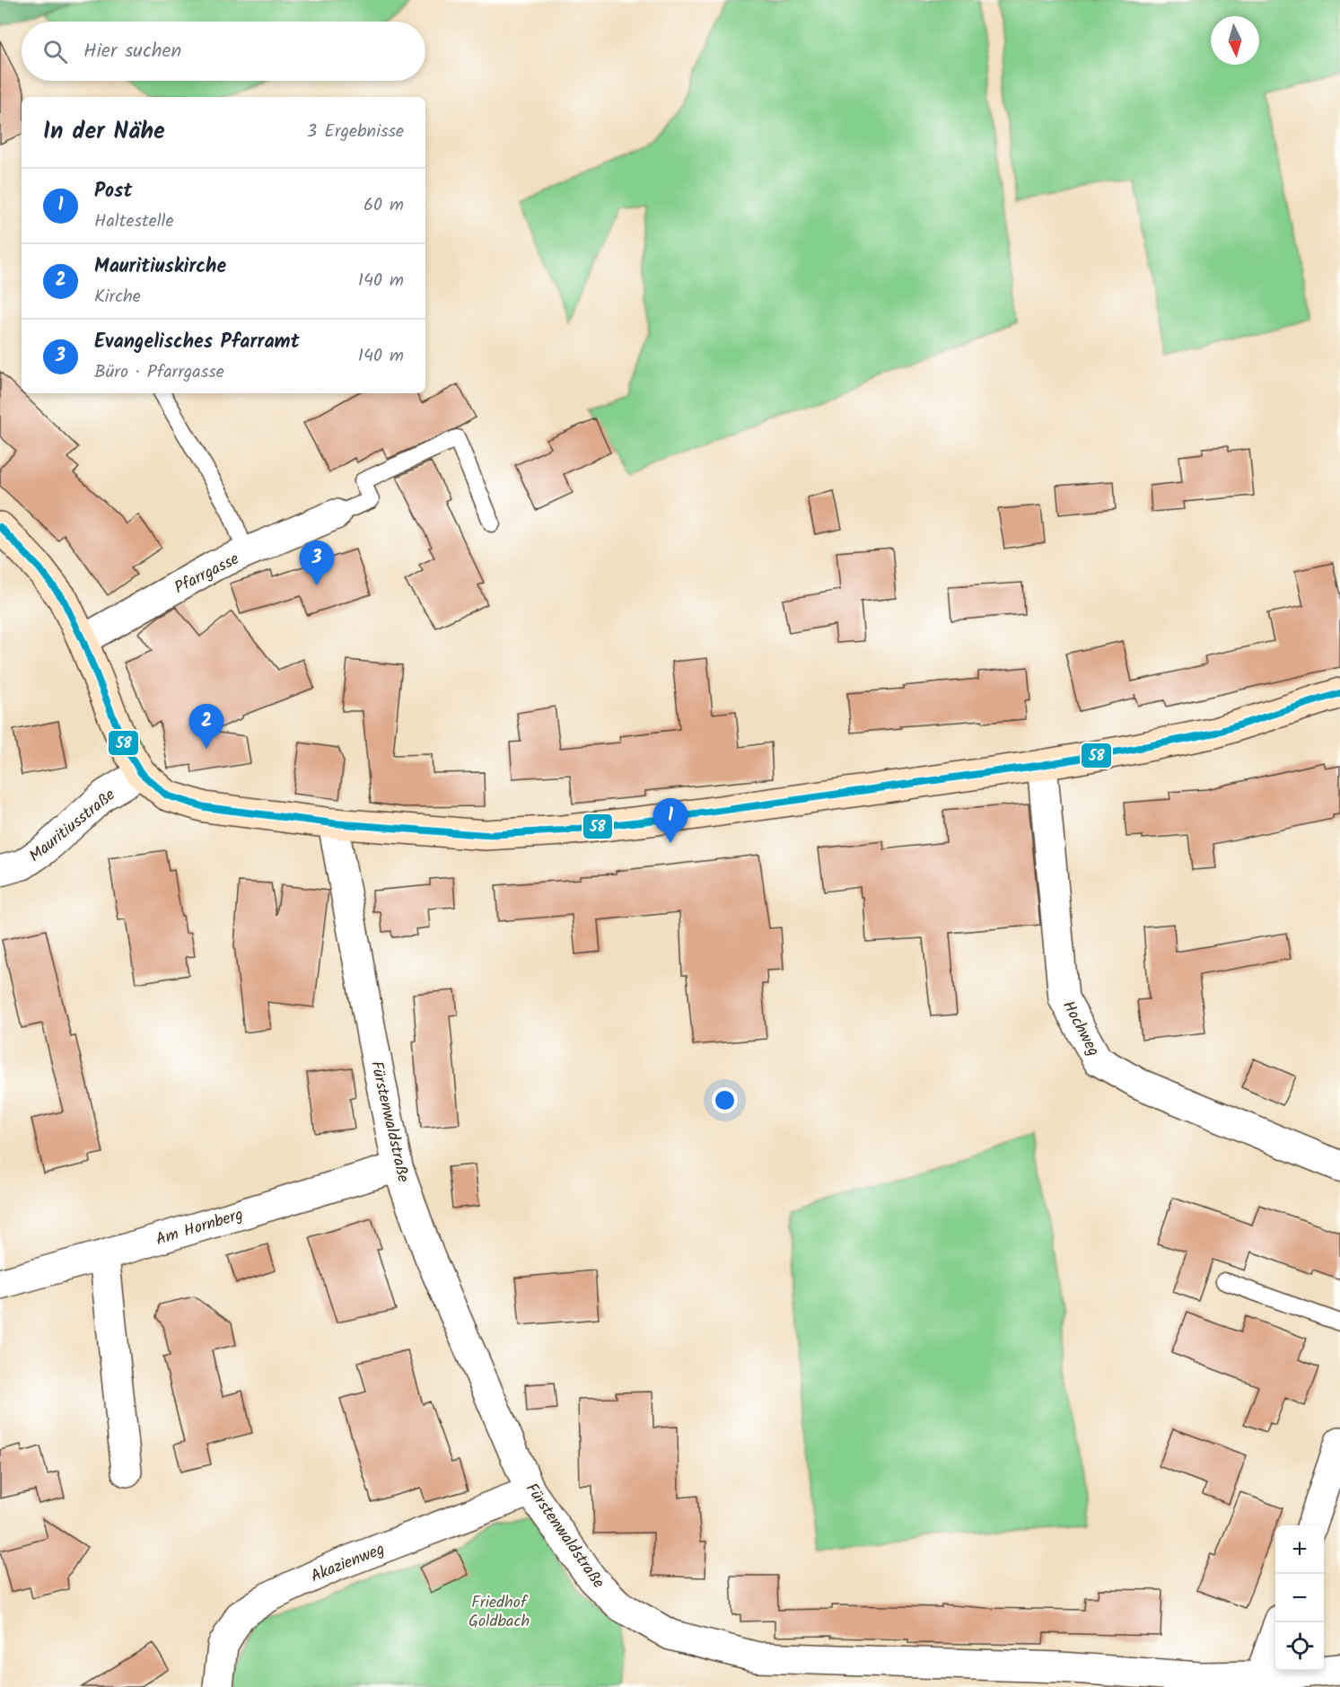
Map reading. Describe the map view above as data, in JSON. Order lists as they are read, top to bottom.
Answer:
{
  "streets": {
    "street": [
      "Pfarrgasse",
      "Mauritiusstraße",
      "Hochweg",
      "Fürstenwaldstraße",
      "Am Hornberg",
      "Akazienweg"
    ]
  },
  "crossings": [
    ["Fürstenwaldstraße", "Am Hornberg"],
    ["Fürstenwaldstraße", "Akazienweg"]
  ],
  "parks": ["Friedhof Goldbach"],
  "lines": ["transit line 58"],
  "north": "bottom",
  "page": {
    "search": "Hier suchen",
    "heading": ["In der Nähe", "3 Ergebnisse"],
    "list": [
      {
        "mark": "1",
        "name": "Post",
        "note": "Haltestelle",
        "value": "60 m"
      },
      {
        "mark": "2",
        "name": "Mauritiuskirche",
        "note": "Kirche",
        "value": "140 m"
      },
      {
        "mark": "3",
        "name": "Evangelisches Pfarramt",
        "note": "Büro · Pfarrgasse",
        "value": "140 m"
      }
    ],
    "pins": ["3", "2", "1"],
    "map_buttons": ["+", "−"]
  }
}
